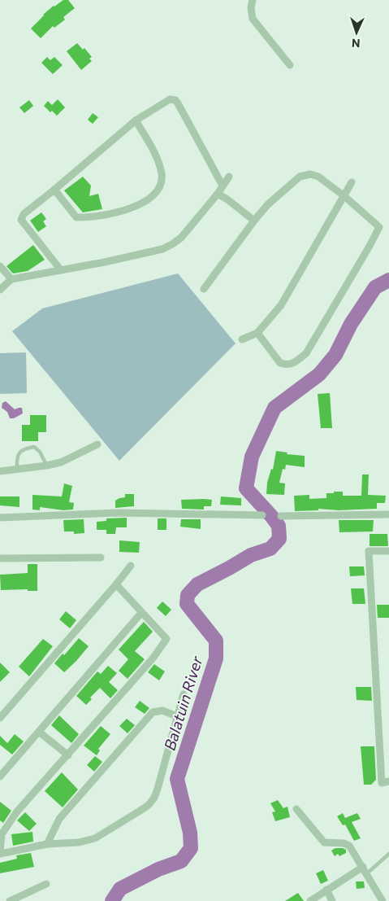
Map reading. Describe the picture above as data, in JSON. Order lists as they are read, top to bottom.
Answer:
{
  "water": ["Balatuin River"],
  "north": "bottom"
}
